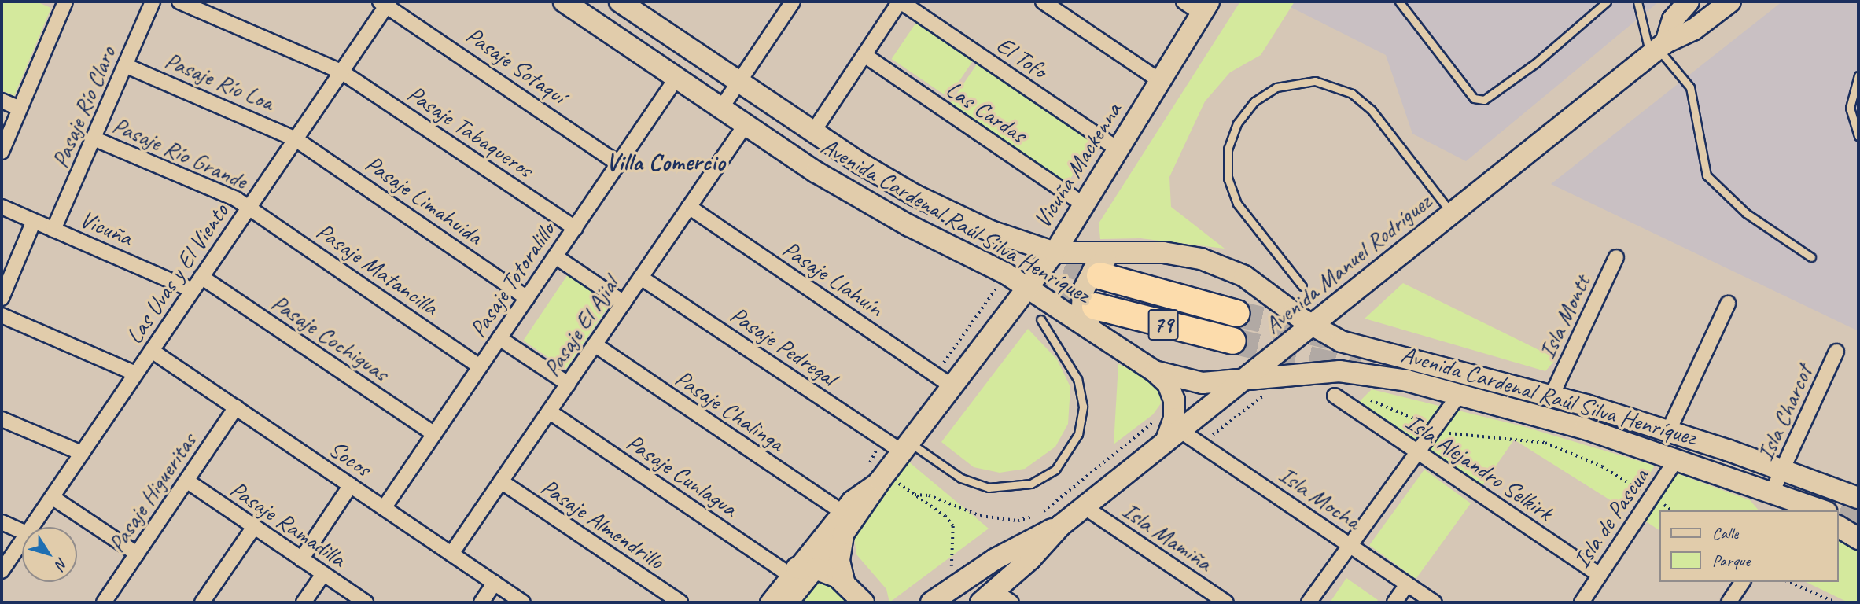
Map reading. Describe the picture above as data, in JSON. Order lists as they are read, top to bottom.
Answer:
{
  "streets": {
    "highway": ["79"],
    "main road": ["Vicuña Mackenna", "Avenida Cardenal Raúl Silva Henríquez", "Avenida Manuel Rodríguez"],
    "street": [
      "El Tofo",
      "Pasaje Sotaquí",
      "Pasaje Río Loa",
      "Pasaje Río Claro",
      "Las Cardas",
      "Pasaje Tabaqueros",
      "Pasaje Río Grande",
      "Pasaje Limahuida",
      "Vicuña",
      "Pasaje Matancilla",
      "Las Uvas y El Viento",
      "Pasaje Llahuín",
      "Pasaje Totoralillo",
      "Isla Montt",
      "Pasaje El Ajial",
      "Pasaje Cochiguas",
      "Pasaje Pedregal",
      "Pasaje Chalinga",
      "Isla Charcot",
      "Socos",
      "Isla Alejandro Selkirk",
      "Pasaje Cunlagua",
      "Pasaje Higueritas",
      "Isla Mocha",
      "Isla de Pascua",
      "Pasaje Ramadilla",
      "Pasaje Almendrillo",
      "Isla Mamiña"
    ]
  },
  "crossings": [
    ["El Tofo", "Vicuña Mackenna"],
    ["Pasaje Sotaquí", "Las Uvas y El Viento"],
    ["Pasaje Sotaquí", "Pasaje Totoralillo"],
    ["Pasaje Río Loa", "Pasaje Río Claro"],
    ["Pasaje Río Loa", "Pasaje Limahuida"],
    ["Pasaje Río Loa", "Las Uvas y El Viento"],
    ["Pasaje Río Claro", "Pasaje Río Grande"],
    ["Pasaje Río Claro", "Vicuña"],
    ["Las Cardas", "Vicuña Mackenna"],
    ["Pasaje Tabaqueros", "Las Uvas y El Viento"],
    ["Pasaje Tabaqueros", "Pasaje Totoralillo"],
    ["Pasaje Río Grande", "Pasaje Matancilla"],
    ["Pasaje Río Grande", "Las Uvas y El Viento"],
    ["Vicuña Mackenna", "Avenida Cardenal Raúl Silva Henríquez"],
    ["Vicuña Mackenna", "Pasaje Llahuín"],
    ["Vicuña Mackenna", "Pasaje Pedregal"],
    ["Vicuña Mackenna", "Pasaje Chalinga"],
    ["Vicuña Mackenna", "Pasaje Cunlagua"],
    ["Pasaje Limahuida", "Las Uvas y El Viento"],
    ["Pasaje Limahuida", "Pasaje Totoralillo"],
    ["Avenida Cardenal Raúl Silva Henríquez", "Avenida Manuel Rodríguez"],
    ["Avenida Cardenal Raúl Silva Henríquez", "Pasaje Totoralillo"],
    ["Avenida Cardenal Raúl Silva Henríquez", "Isla Montt"],
    ["Avenida Cardenal Raúl Silva Henríquez", "79"],
    ["Avenida Cardenal Raúl Silva Henríquez", "Pasaje El Ajial"],
    ["Avenida Cardenal Raúl Silva Henríquez", "Isla Charcot"],
    ["Avenida Cardenal Raúl Silva Henríquez", "Isla de Pascua"],
    ["Vicuña", "Las Uvas y El Viento"],
    ["Avenida Manuel Rodríguez", "Isla Mocha"],
    ["Avenida Manuel Rodríguez", "Isla Mamiña"],
    ["Pasaje Matancilla", "Las Uvas y El Viento"],
    ["Pasaje Matancilla", "Pasaje Totoralillo"],
    ["Las Uvas y El Viento", "Pasaje Cochiguas"],
    ["Las Uvas y El Viento", "Socos"],
    ["Pasaje Llahuín", "Pasaje El Ajial"],
    ["Pasaje Totoralillo", "Pasaje Cochiguas"],
    ["Pasaje Totoralillo", "Socos"],
    ["Pasaje El Ajial", "Pasaje Pedregal"],
    ["Pasaje El Ajial", "Pasaje Chalinga"],
    ["Pasaje El Ajial", "Socos"],
    ["Pasaje El Ajial", "Pasaje Cunlagua"],
    ["Pasaje El Ajial", "Pasaje Almendrillo"],
    ["Socos", "Pasaje Higueritas"],
    ["Isla Alejandro Selkirk", "Isla de Pascua"],
    ["Pasaje Higueritas", "Pasaje Ramadilla"]
  ],
  "districts": ["Villa Comercio"],
  "legend": ["Calle", "Parque"],
  "north": "bottom right"
}
